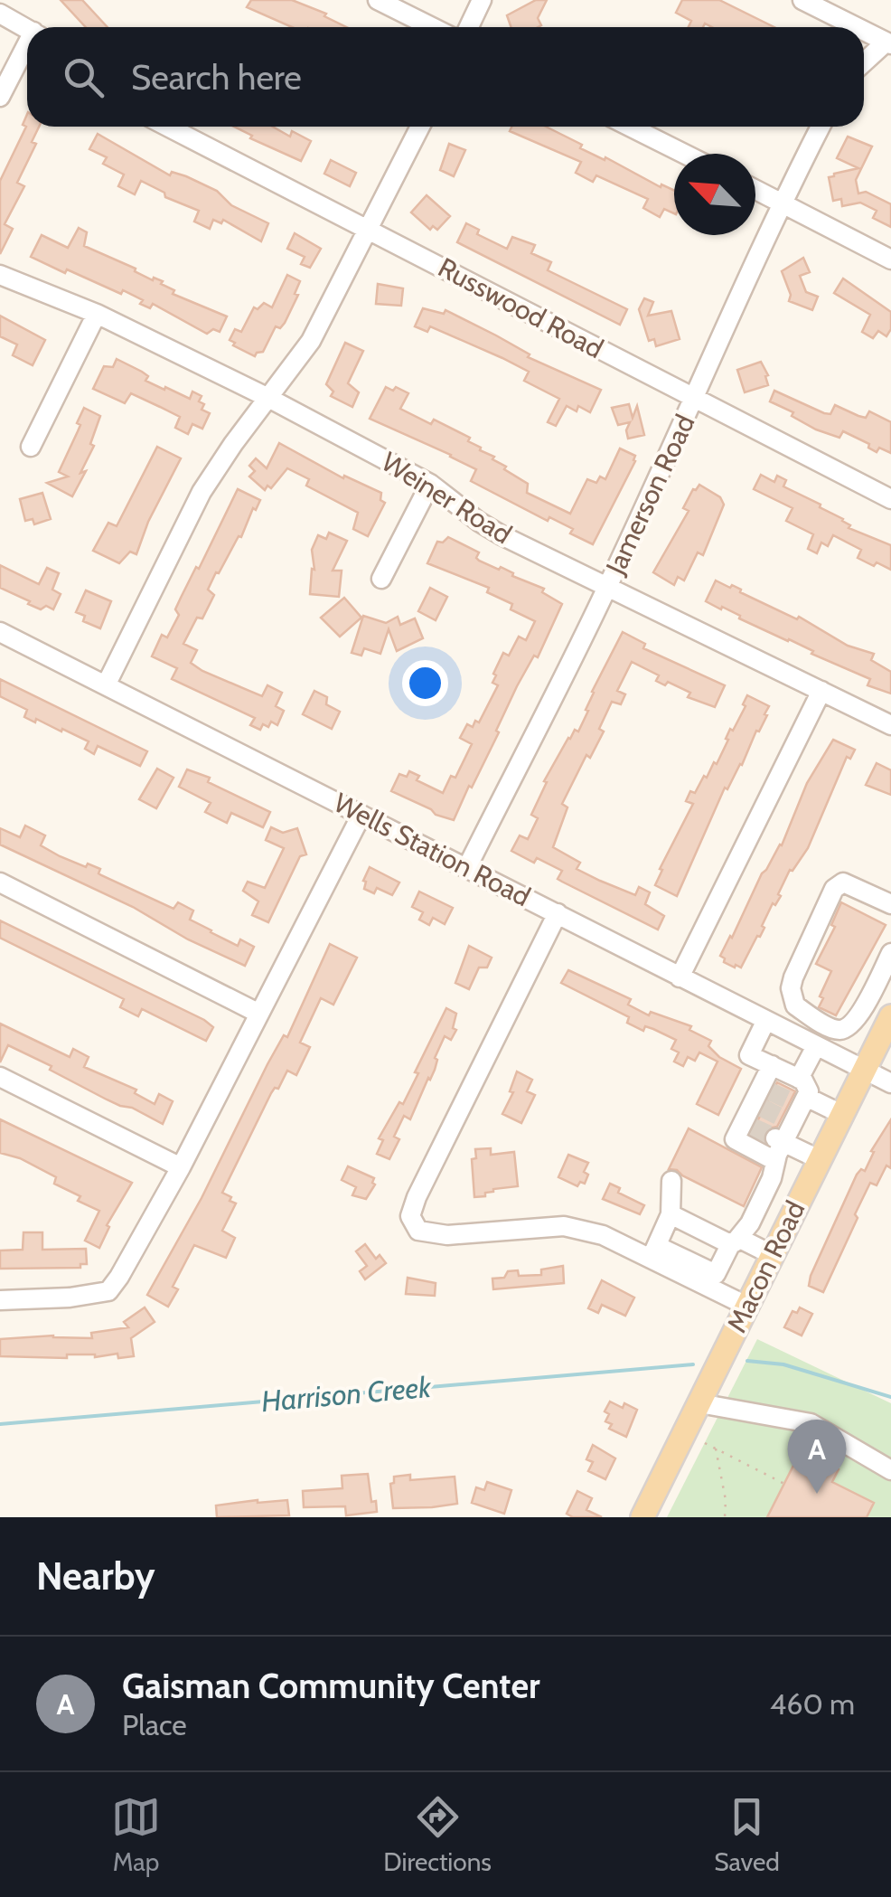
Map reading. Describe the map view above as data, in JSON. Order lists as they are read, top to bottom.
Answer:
{
  "streets": {
    "main road": ["Macon Road"],
    "street": [
      "Russwood Road",
      "Jamerson Road",
      "Weiner Road",
      "Wells Station Road"
    ]
  },
  "crossings": [
    ["Russwood Road", "Jamerson Road"],
    ["Jamerson Road", "Weiner Road"],
    ["Jamerson Road", "Wells Station Road"],
    ["Wells Station Road", "Macon Road"]
  ],
  "water": ["Harrison Creek"],
  "north": "top left",
  "page": {
    "search": "Search here",
    "pins": "A",
    "heading": "Nearby",
    "list": [
      {
        "mark": "A",
        "name": "Gaisman Community Center",
        "note": "Place",
        "value": "460 m"
      }
    ],
    "nav": ["Map", "Directions", "Saved"]
  }
}
